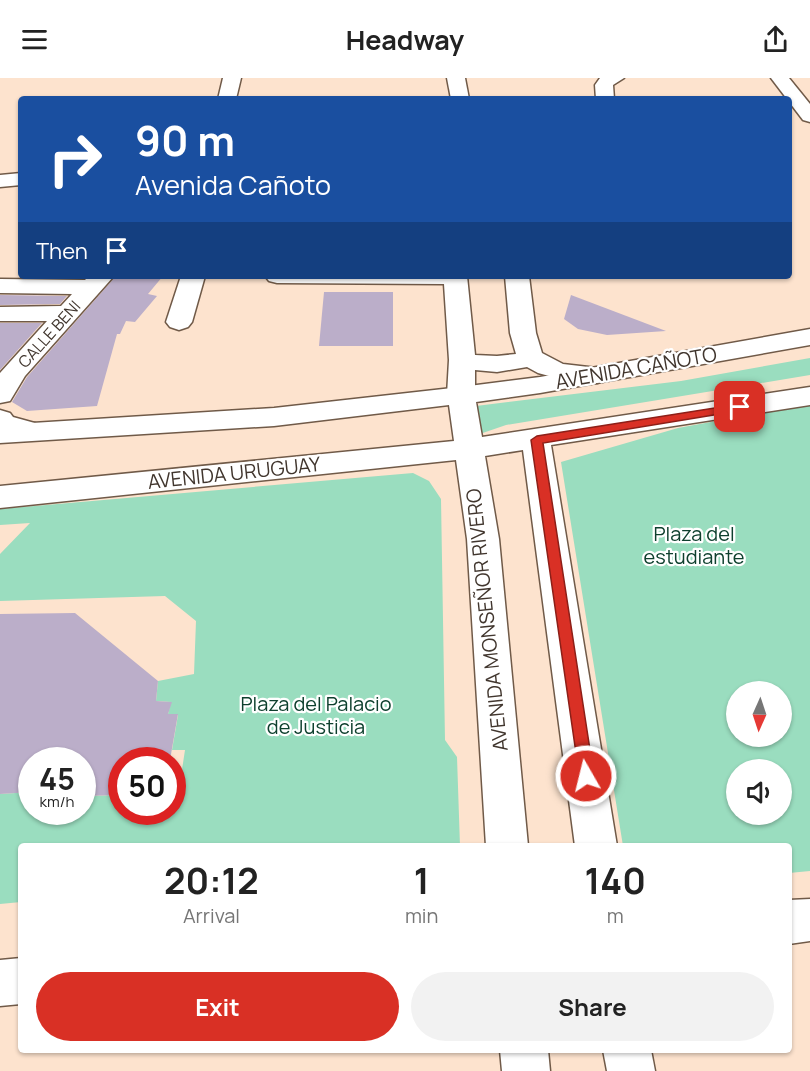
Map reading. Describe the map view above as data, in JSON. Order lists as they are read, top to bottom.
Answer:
{
  "streets": {
    "main road": [
      "CALLE BENI",
      "AVENIDA CAÑOTO",
      "AVENIDA URUGUAY",
      "AVENIDA MONSEÑOR RIVERO"
    ]
  },
  "crossings": [
    ["AVENIDA CAÑOTO", "AVENIDA MONSEÑOR RIVERO"],
    ["AVENIDA URUGUAY", "AVENIDA MONSEÑOR RIVERO"]
  ],
  "parks": ["Plaza del estudiante", "Plaza del Palacio de Justicia"],
  "north": "bottom",
  "page": {
    "header": "Headway",
    "turn": ["90 m", "Avenida Cañoto"],
    "then": "Then",
    "speed": "45 km/h",
    "limit": "50",
    "eta": [
      "20:12",
      "Arrival",
      "1",
      "min",
      "140",
      "m"
    ],
    "buttons": ["Exit", "Share"]
  }
}
